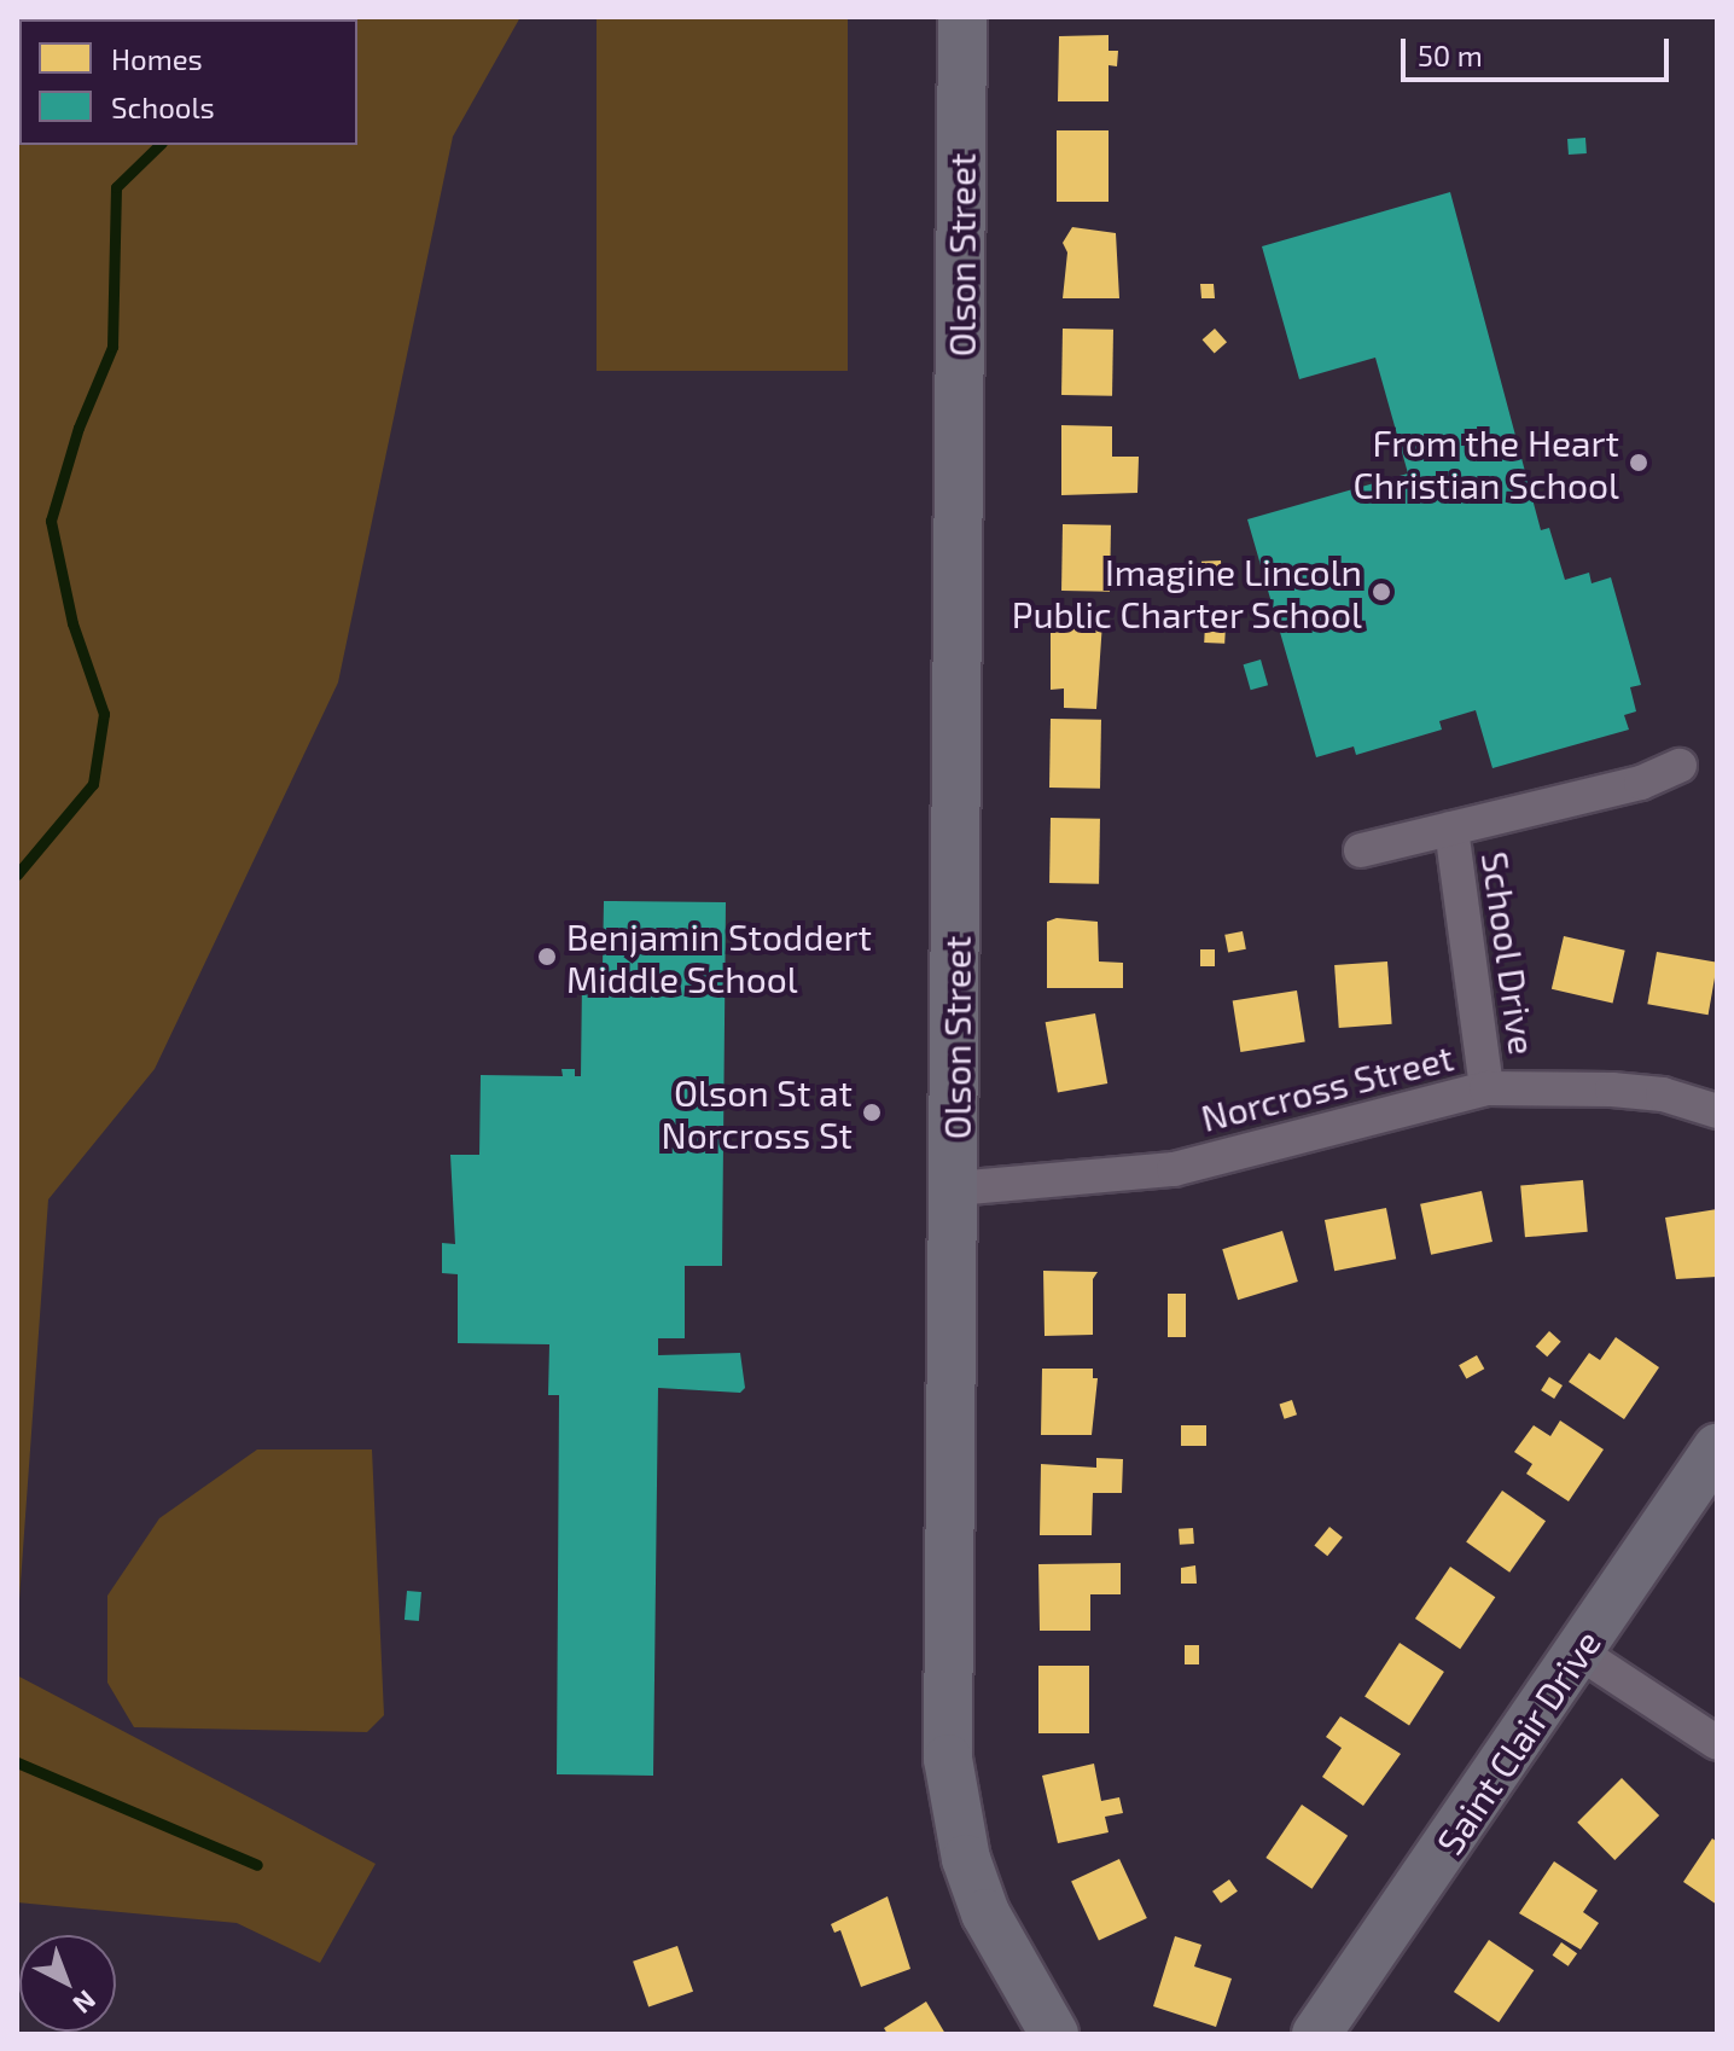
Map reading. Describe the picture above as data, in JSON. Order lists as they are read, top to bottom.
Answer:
{
  "streets": {
    "street": [
      "Olson Street",
      "School Drive",
      "Norcross Street",
      "Saint Clair Drive"
    ]
  },
  "crossings": [
    ["Olson Street", "Norcross Street"],
    ["School Drive", "Norcross Street"]
  ],
  "places": [
    "From the Heart Christian School",
    "Imagine Lincoln Public Charter School",
    "Benjamin Stoddert Middle School",
    "Olson St at Norcross St"
  ],
  "legend": ["Homes", "Schools"],
  "scale_bar": "50 m",
  "north": "bottom right"
}
